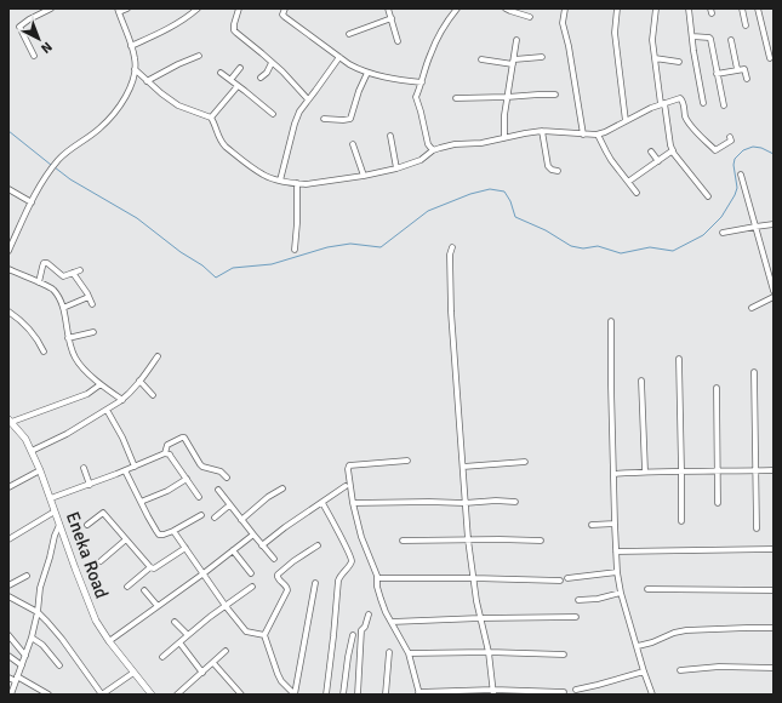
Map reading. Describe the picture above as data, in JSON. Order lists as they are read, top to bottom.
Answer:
{
  "streets": {
    "main road": ["Eneka Road"]
  },
  "north": "bottom right"
}
